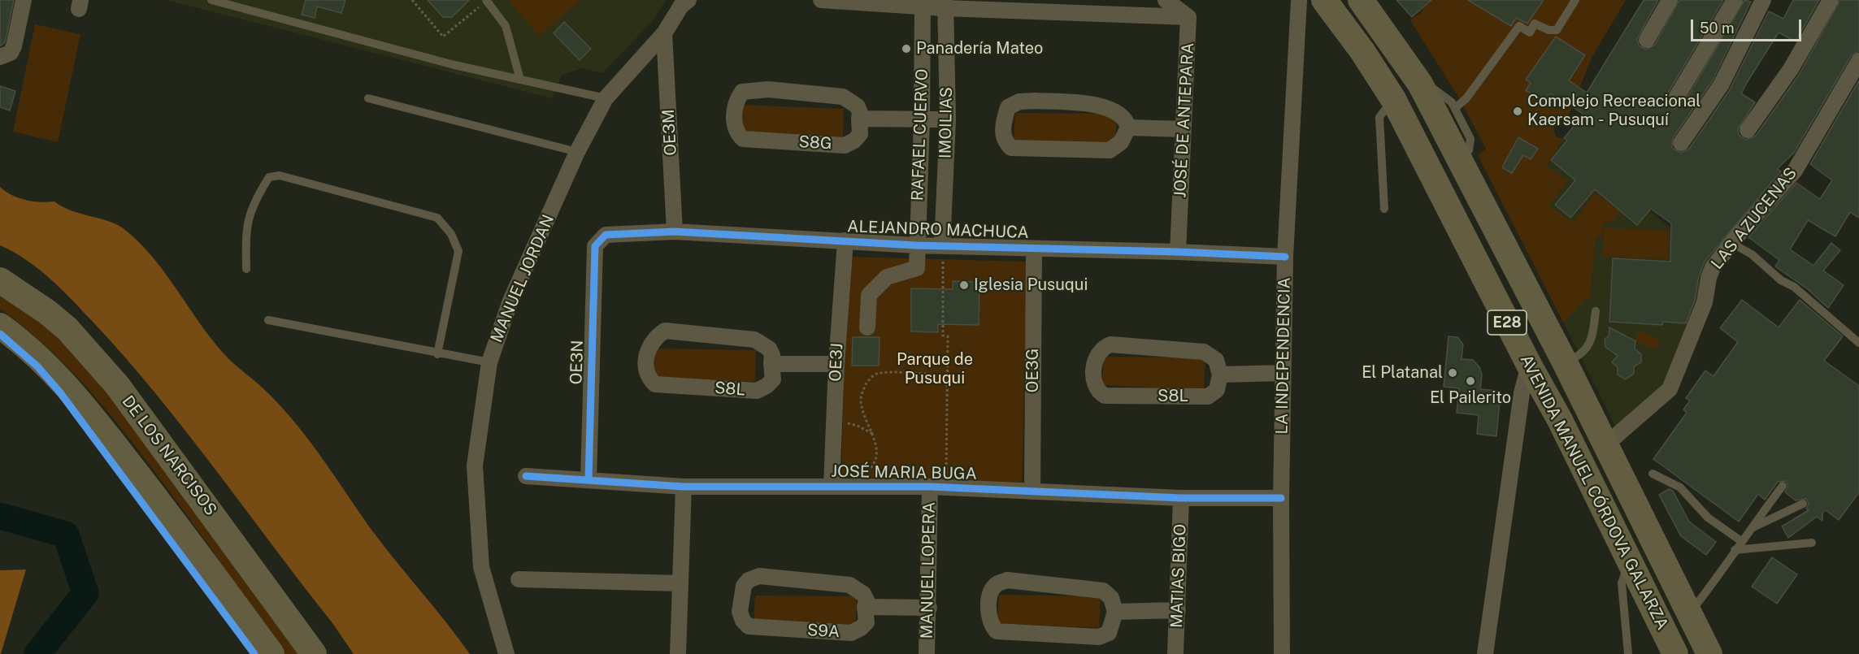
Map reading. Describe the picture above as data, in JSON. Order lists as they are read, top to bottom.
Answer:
{
  "streets": {
    "main road": ["E28", "DE LOS NARCISOS", "AVENIDA MANUEL CÓRDOVA GALARZA"],
    "street": [
      "JOSÉ DE ANTEPARA",
      "IMOILIAS",
      "OE3M",
      "RAFAEL CUERVO",
      "S8G",
      "LAS AZUCENAS",
      "ALEJANDRO MACHUCA",
      "MANUEL JORDAN",
      "LA INDEPENDENCIA",
      "OE3N",
      "OE3J",
      "OE3G",
      "S8L",
      "JOSÉ MARIA BUGA",
      "MANUEL LOPERA",
      "MATIAS BIGO",
      "S9A"
    ]
  },
  "crossings": [
    ["JOSÉ DE ANTEPARA", "ALEJANDRO MACHUCA"],
    ["IMOILIAS", "ALEJANDRO MACHUCA"],
    ["OE3M", "ALEJANDRO MACHUCA"],
    ["OE3M", "MANUEL JORDAN"],
    ["RAFAEL CUERVO", "ALEJANDRO MACHUCA"],
    ["LAS AZUCENAS", "AVENIDA MANUEL CÓRDOVA GALARZA"],
    ["ALEJANDRO MACHUCA", "LA INDEPENDENCIA"],
    ["ALEJANDRO MACHUCA", "OE3N"],
    ["ALEJANDRO MACHUCA", "OE3J"],
    ["ALEJANDRO MACHUCA", "OE3G"],
    ["LA INDEPENDENCIA", "JOSÉ MARIA BUGA"],
    ["OE3N", "JOSÉ MARIA BUGA"],
    ["OE3J", "JOSÉ MARIA BUGA"],
    ["OE3G", "JOSÉ MARIA BUGA"],
    ["JOSÉ MARIA BUGA", "MANUEL LOPERA"],
    ["JOSÉ MARIA BUGA", "MATIAS BIGO"]
  ],
  "parks": ["Parque de Pusuqui"],
  "places": [
    "Panadería Mateo",
    "Complejo Recreacional Kaersam - Pusuquí",
    "Iglesia Pusuqui",
    "El Platanal",
    "El Pailerito"
  ],
  "scale_bar": "50 m"
}
